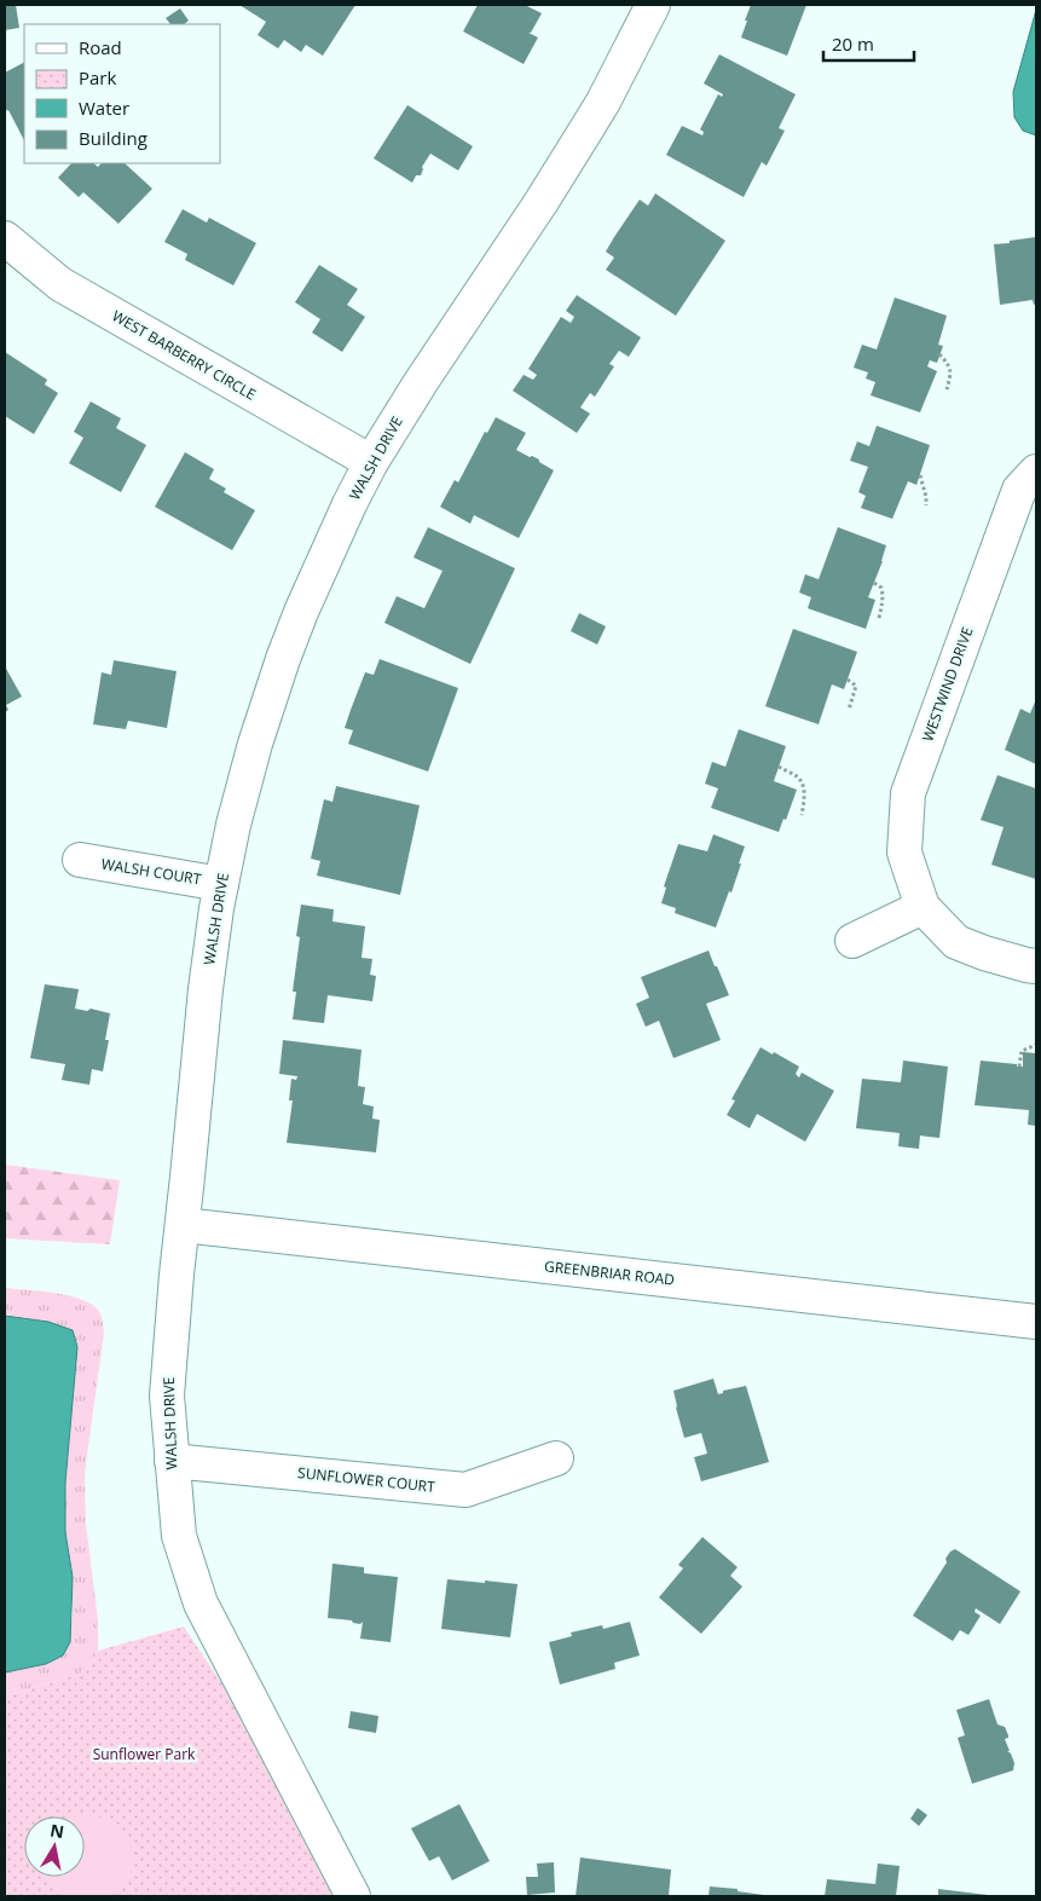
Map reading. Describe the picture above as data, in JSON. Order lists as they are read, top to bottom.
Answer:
{
  "streets": {
    "street": [
      "WEST BARBERRY CIRCLE",
      "WALSH DRIVE",
      "WESTWIND DRIVE",
      "WALSH COURT",
      "GREENBRIAR ROAD",
      "SUNFLOWER COURT"
    ]
  },
  "crossings": [
    ["WEST BARBERRY CIRCLE", "WALSH DRIVE"],
    ["WALSH DRIVE", "WALSH COURT"],
    ["WALSH DRIVE", "GREENBRIAR ROAD"],
    ["WALSH DRIVE", "SUNFLOWER COURT"]
  ],
  "parks": ["Sunflower Park"],
  "legend": [
    "Road",
    "Park",
    "Water",
    "Building"
  ],
  "scale_bar": "20 m",
  "north": "top"
}
